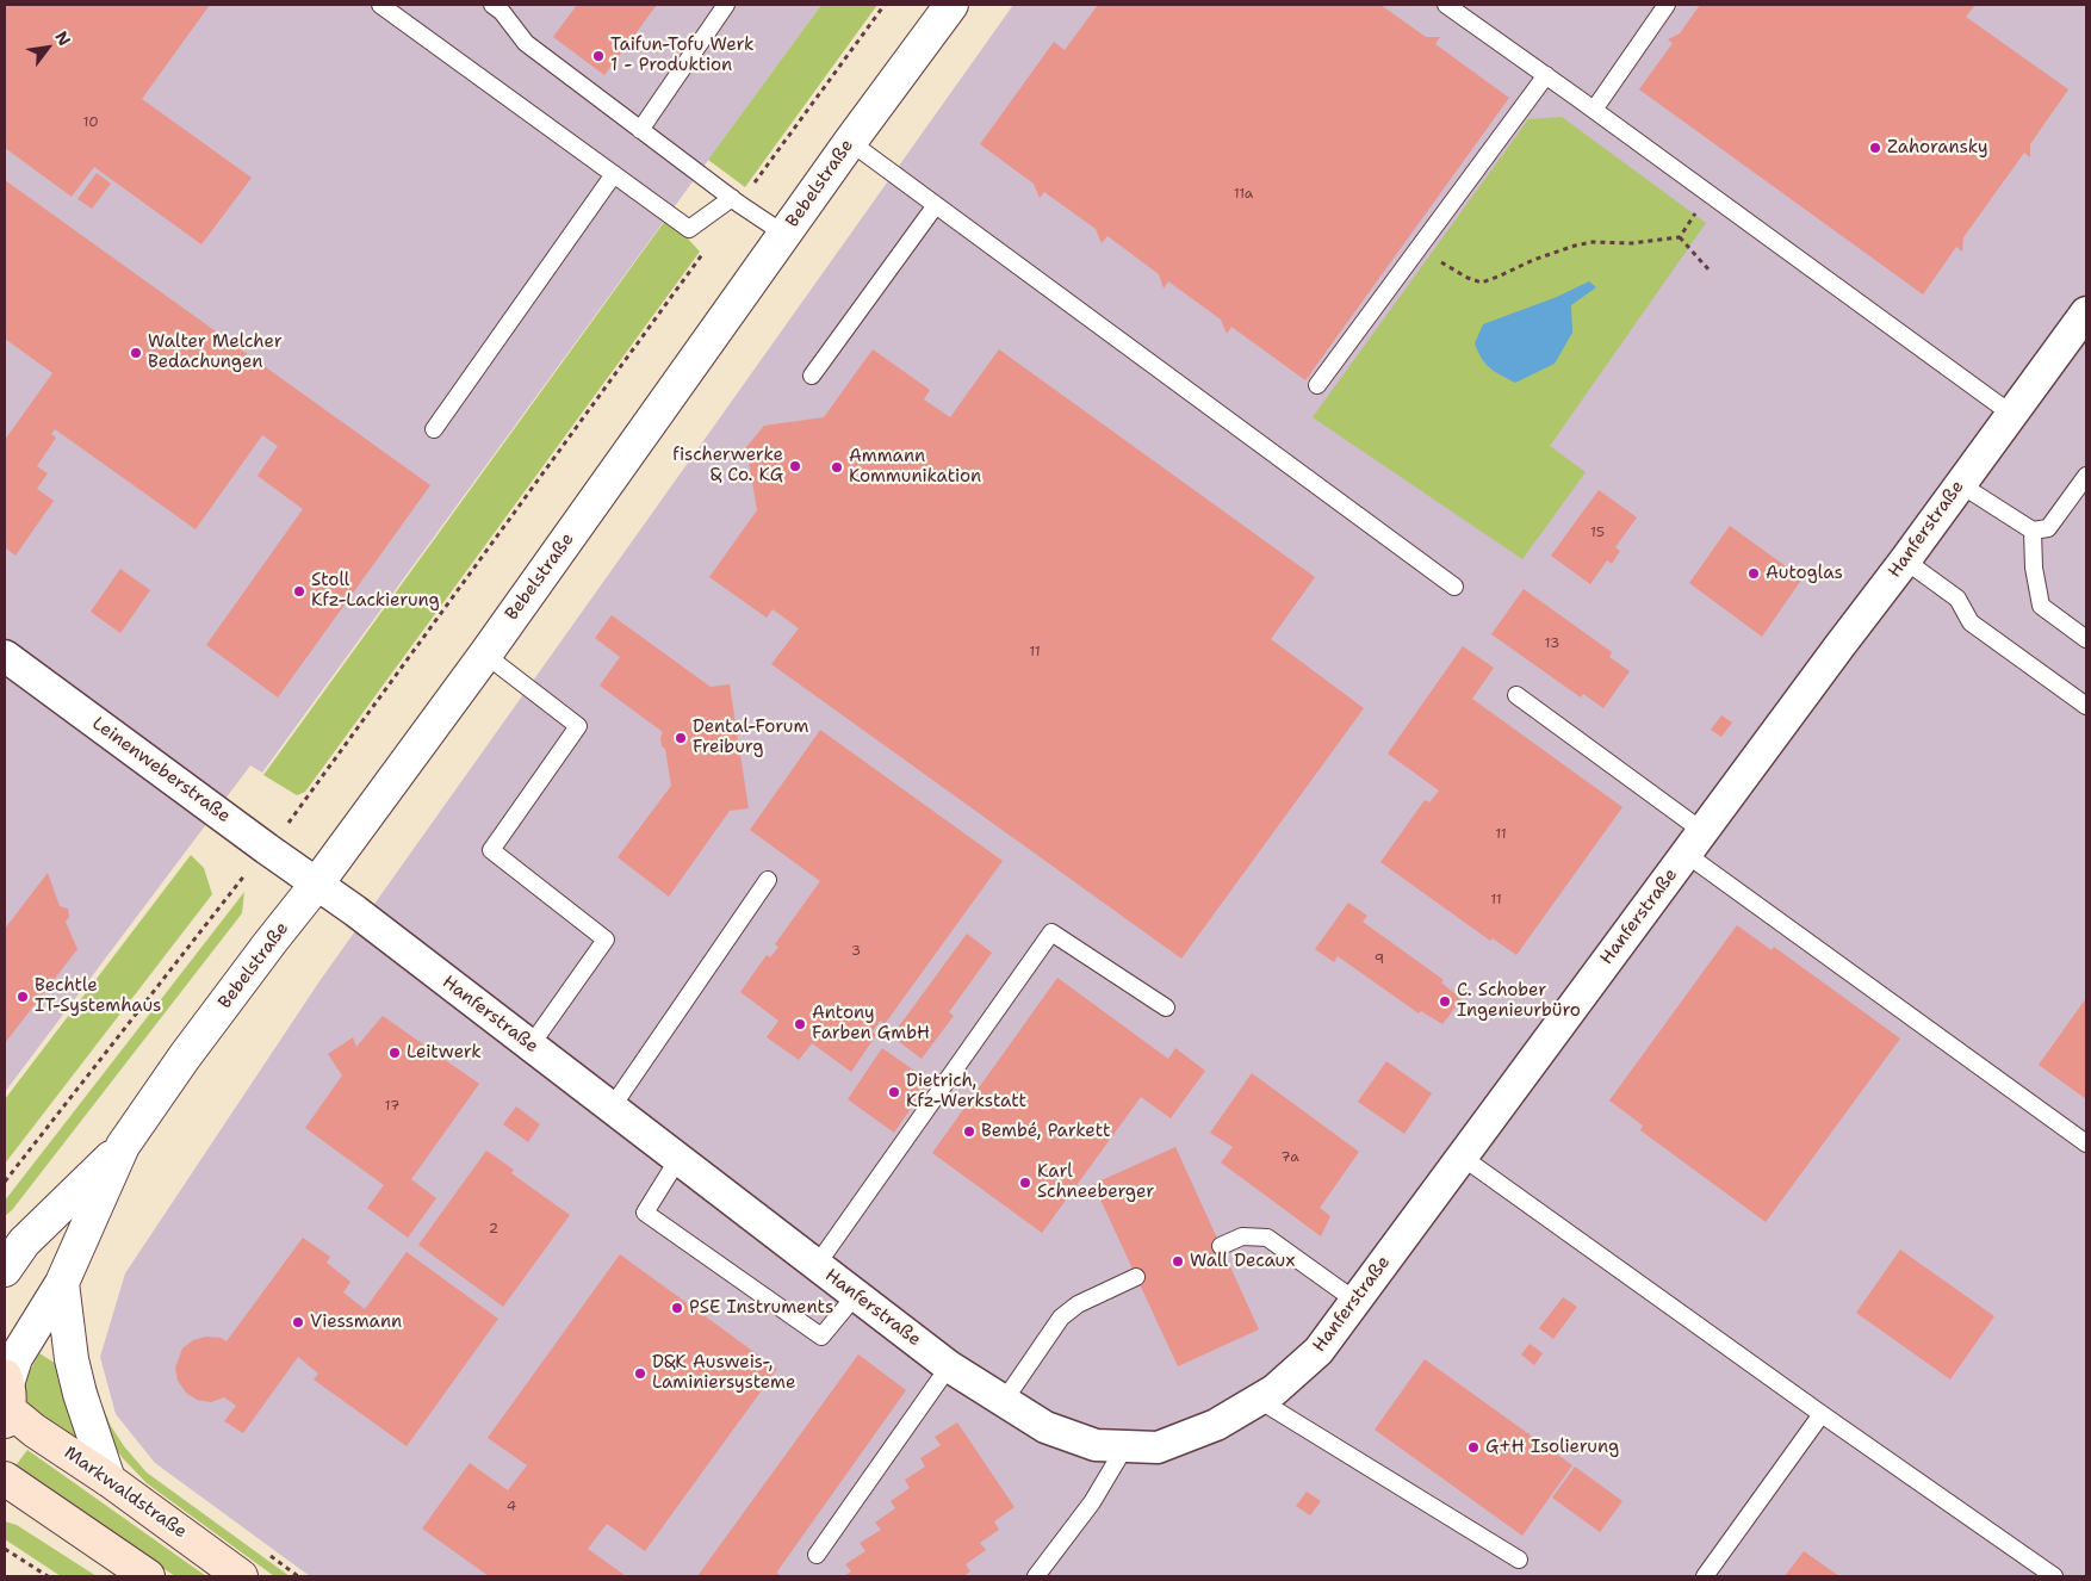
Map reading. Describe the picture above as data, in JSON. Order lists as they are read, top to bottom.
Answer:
{
  "streets": {
    "main road": ["Markwaldstraße"],
    "street": ["Bebelstraße", "Hanferstraße", "Leinenweberstraße"]
  },
  "crossings": [
    ["Bebelstraße", "Hanferstraße"],
    ["Bebelstraße", "Leinenweberstraße"],
    ["Bebelstraße", "Markwaldstraße"],
    ["Hanferstraße", "Leinenweberstraße"]
  ],
  "places": [
    "Taifun-Tofu Werk 1 - Produktion",
    "Zahoransky",
    "Walter Melcher Bedachungen",
    "fischerwerke & Co. KG",
    "Ammann Kommunikation",
    "Autoglas",
    "Stoll Kfz-Lackierung",
    "Dental-Forum Freiburg",
    "Bechtle IT-Systemhaus",
    "C. Schober Ingenieurbüro",
    "Antony Farben GmbH",
    "Leitwerk",
    "Dietrich, Kfz-Werkstatt",
    "Bembé, Parkett",
    "Karl Schneeberger",
    "Wall Decaux",
    "PSE Instruments",
    "Viessmann",
    "D&K Ausweis-, Laminiersysteme",
    "G+H Isolierung"
  ],
  "house_numbers": [
    "10",
    "11a",
    "15",
    "13",
    "11",
    "11",
    "11",
    "3",
    "9",
    "17",
    "7a",
    "2",
    "4"
  ],
  "north": "top right"
}
